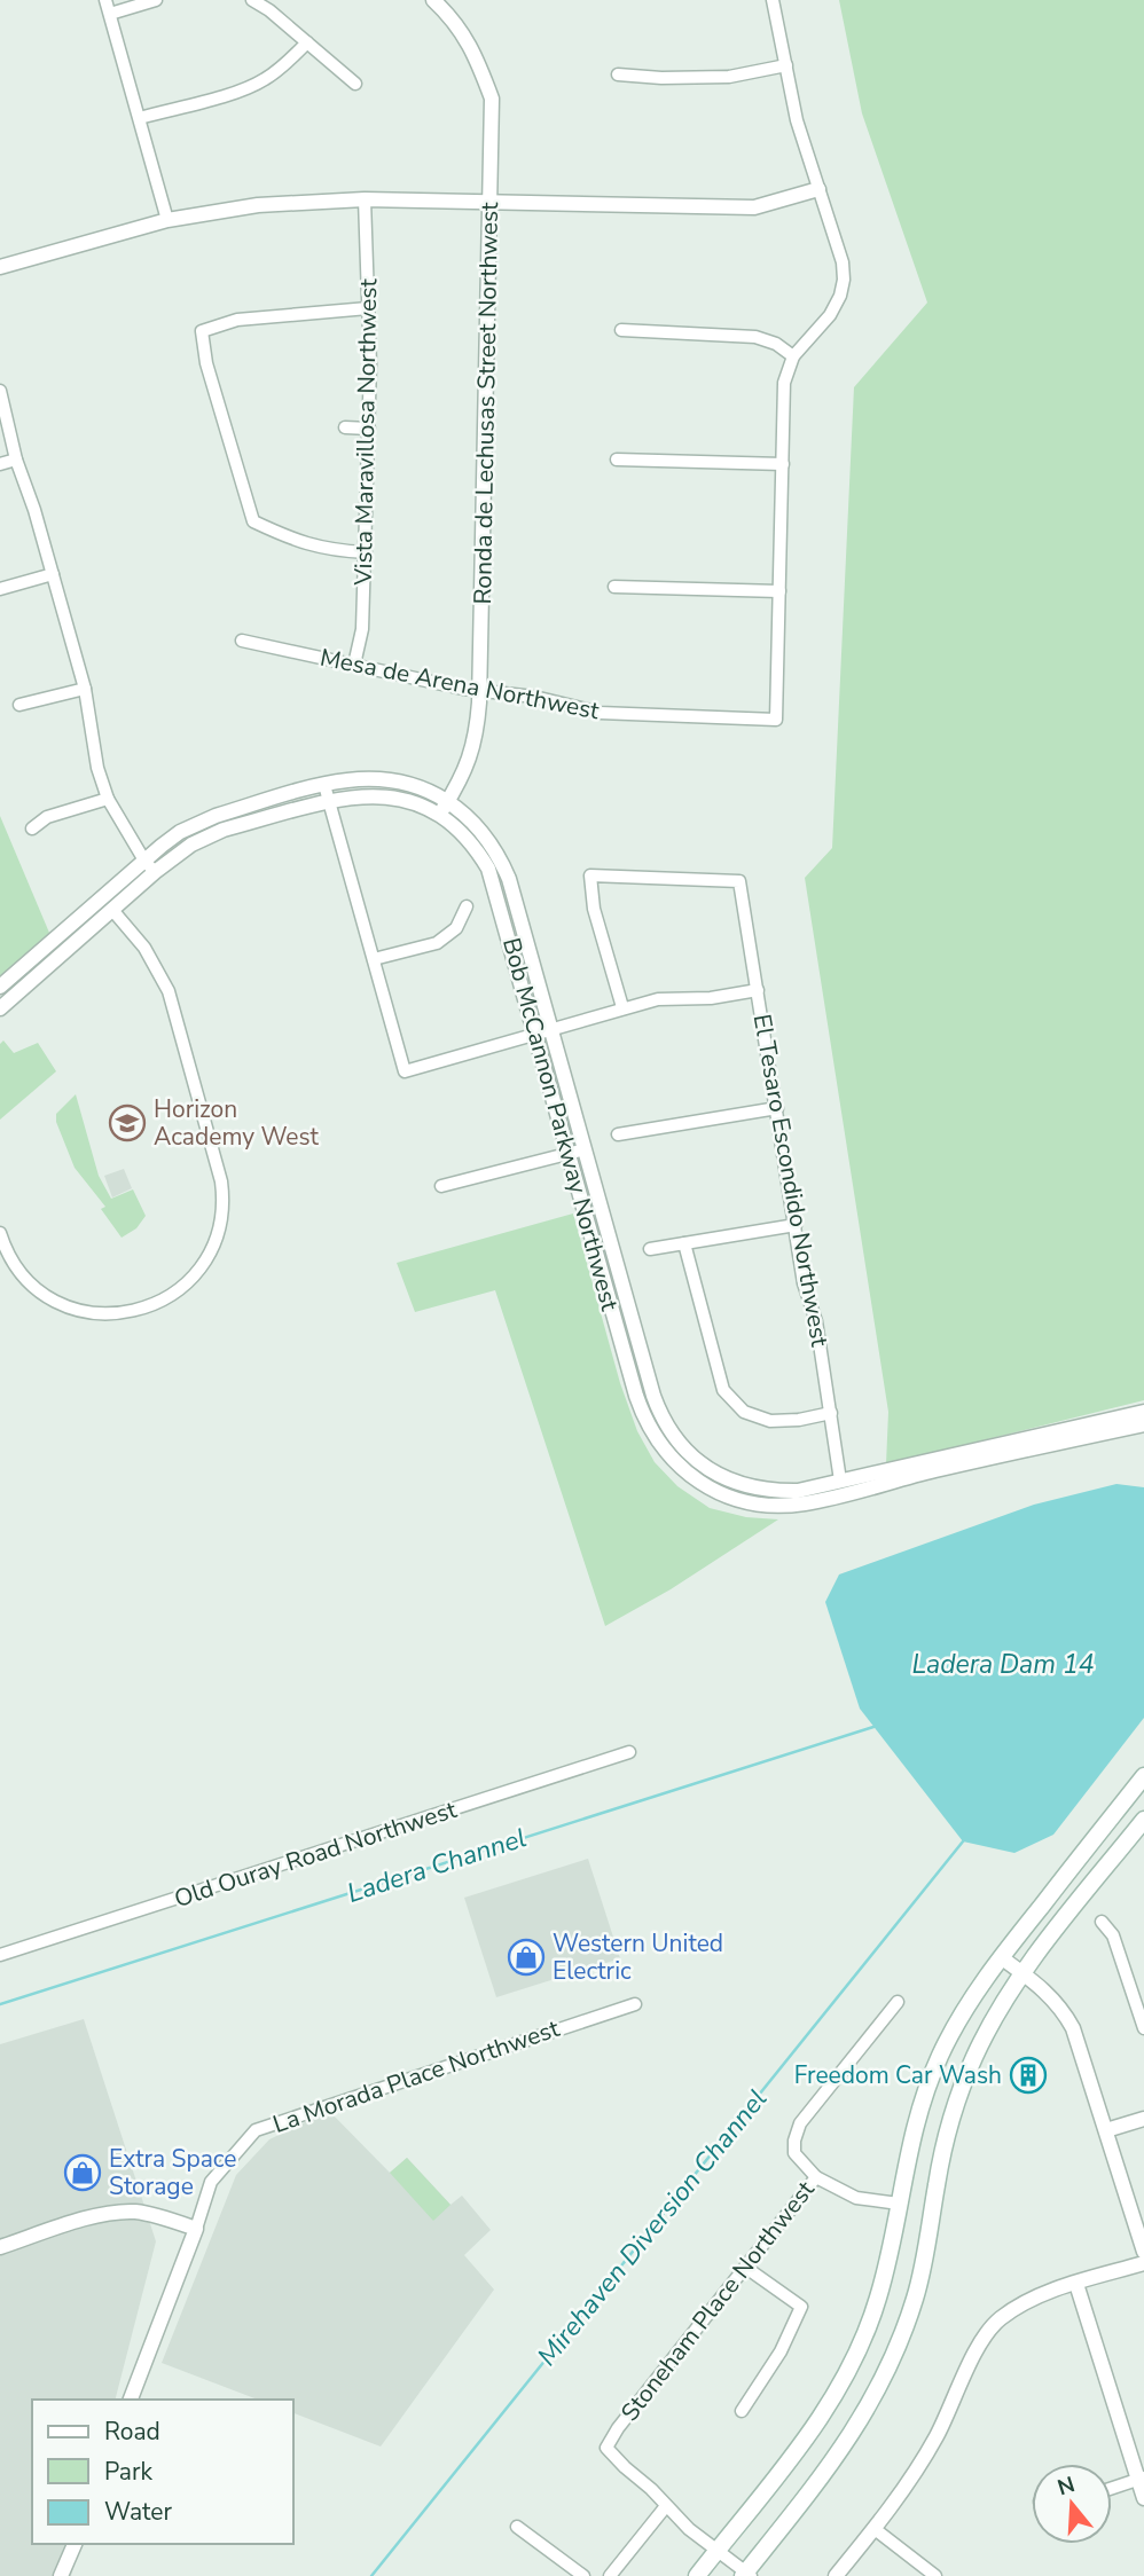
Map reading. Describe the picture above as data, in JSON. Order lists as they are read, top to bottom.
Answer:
{
  "streets": {
    "street": [
      "Ronda de Lechusas Street Northwest",
      "Vista Maravillosa Northwest",
      "Mesa de Arena Northwest",
      "Bob McCannon Parkway Northwest",
      "El Tesaro Escondido Northwest",
      "Old Ouray Road Northwest",
      "La Morada Place Northwest",
      "Stoneham Place Northwest"
    ]
  },
  "crossings": [
    ["Ronda de Lechusas Street Northwest", "Mesa de Arena Northwest"],
    ["Ronda de Lechusas Street Northwest", "Bob McCannon Parkway Northwest"],
    ["Vista Maravillosa Northwest", "Mesa de Arena Northwest"],
    ["Bob McCannon Parkway Northwest", "El Tesaro Escondido Northwest"]
  ],
  "water": ["Ladera Dam 14", "Ladera Channel", "Mirehaven Diversion Channel"],
  "places": {
    "school or university": ["Horizon Academy West"],
    "shop": ["Western United Electric", "Extra Space Storage"],
    "building": ["Freedom Car Wash"]
  },
  "legend": ["Road", "Park", "Water"],
  "north": "top"
}
